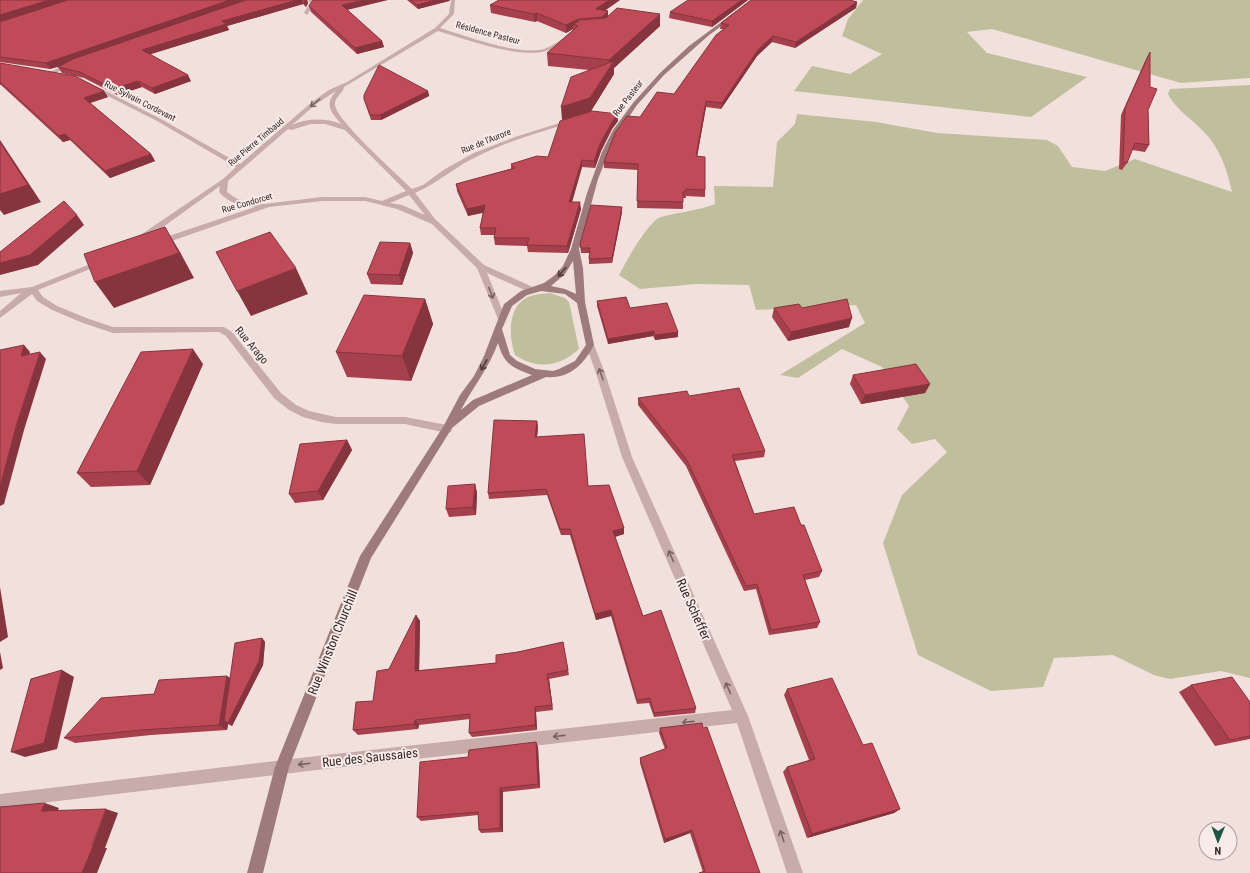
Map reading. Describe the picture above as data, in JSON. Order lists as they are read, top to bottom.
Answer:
{
  "streets": {
    "main road": ["Rue Pasteur", "Rue Winston Churchill"],
    "street": [
      "Résidence Pasteur",
      "Rue Sylvain Cordevant",
      "Rue de l'Aurore",
      "Rue Pierre Timbaud",
      "Rue Condorcet",
      "Rue Arago",
      "Rue Scheffer",
      "Rue des Saussaies"
    ]
  },
  "crossings": [
    ["Résidence Pasteur", "Rue Pierre Timbaud"],
    ["Rue Pasteur", "Rue Condorcet"],
    ["Rue Pasteur", "Rue Scheffer"],
    ["Rue Pasteur", "Rue Winston Churchill"],
    ["Rue Sylvain Cordevant", "Rue Pierre Timbaud"],
    ["Rue de l'Aurore", "Rue Pierre Timbaud"],
    ["Rue de l'Aurore", "Rue Condorcet"],
    ["Rue Pierre Timbaud", "Rue Condorcet"],
    ["Rue Condorcet", "Rue Scheffer"],
    ["Rue Condorcet", "Rue Winston Churchill"],
    ["Rue Arago", "Rue Winston Churchill"],
    ["Rue Scheffer", "Rue Winston Churchill"],
    ["Rue Scheffer", "Rue des Saussaies"],
    ["Rue Winston Churchill", "Rue des Saussaies"]
  ],
  "one_way": ["Rue Scheffer", "Rue des Saussaies"],
  "north": "bottom"
}
